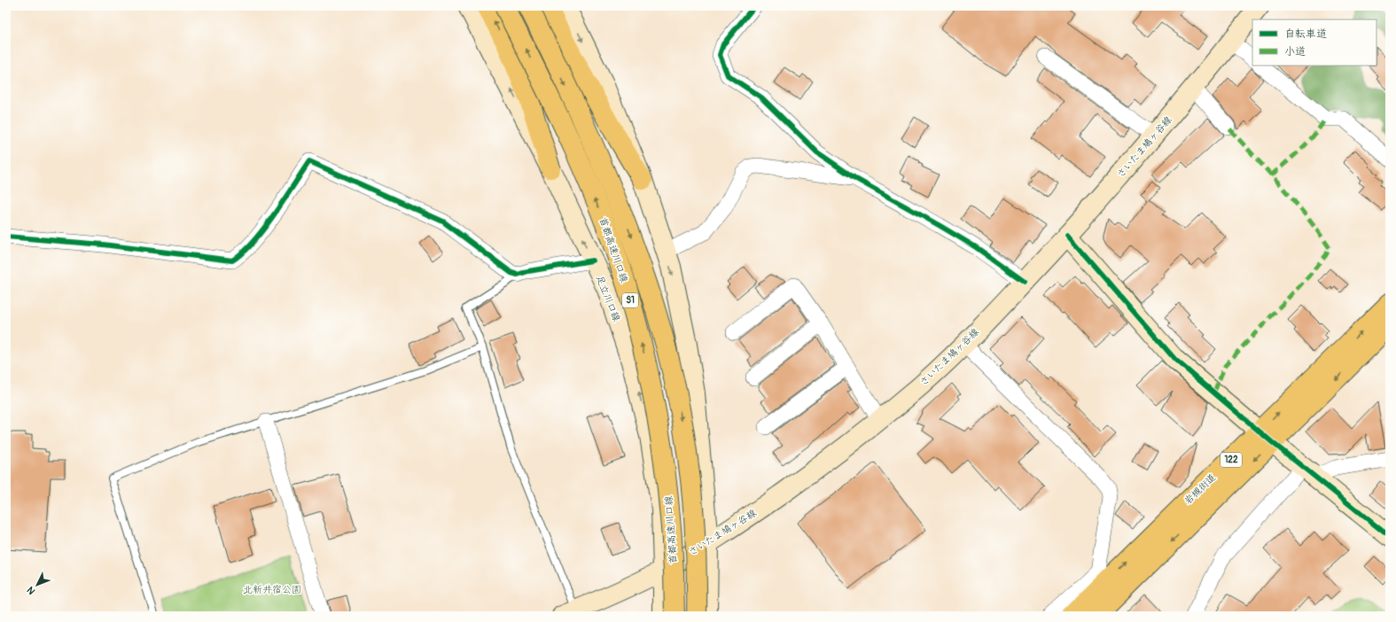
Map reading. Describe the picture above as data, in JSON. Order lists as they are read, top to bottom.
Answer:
{
  "streets": {
    "highway": [
      "首都高速川口線",
      "S1",
      "122",
      "岩槻街道"
    ],
    "main road": ["さいたま鳩ヶ谷線", "足立川口線"]
  },
  "crossings": [
    ["さいたま鳩ヶ谷線", "足立川口線"]
  ],
  "parks": ["北新井宿公園"],
  "legend": ["自転車道", "小道"],
  "north": "bottom left"
}
